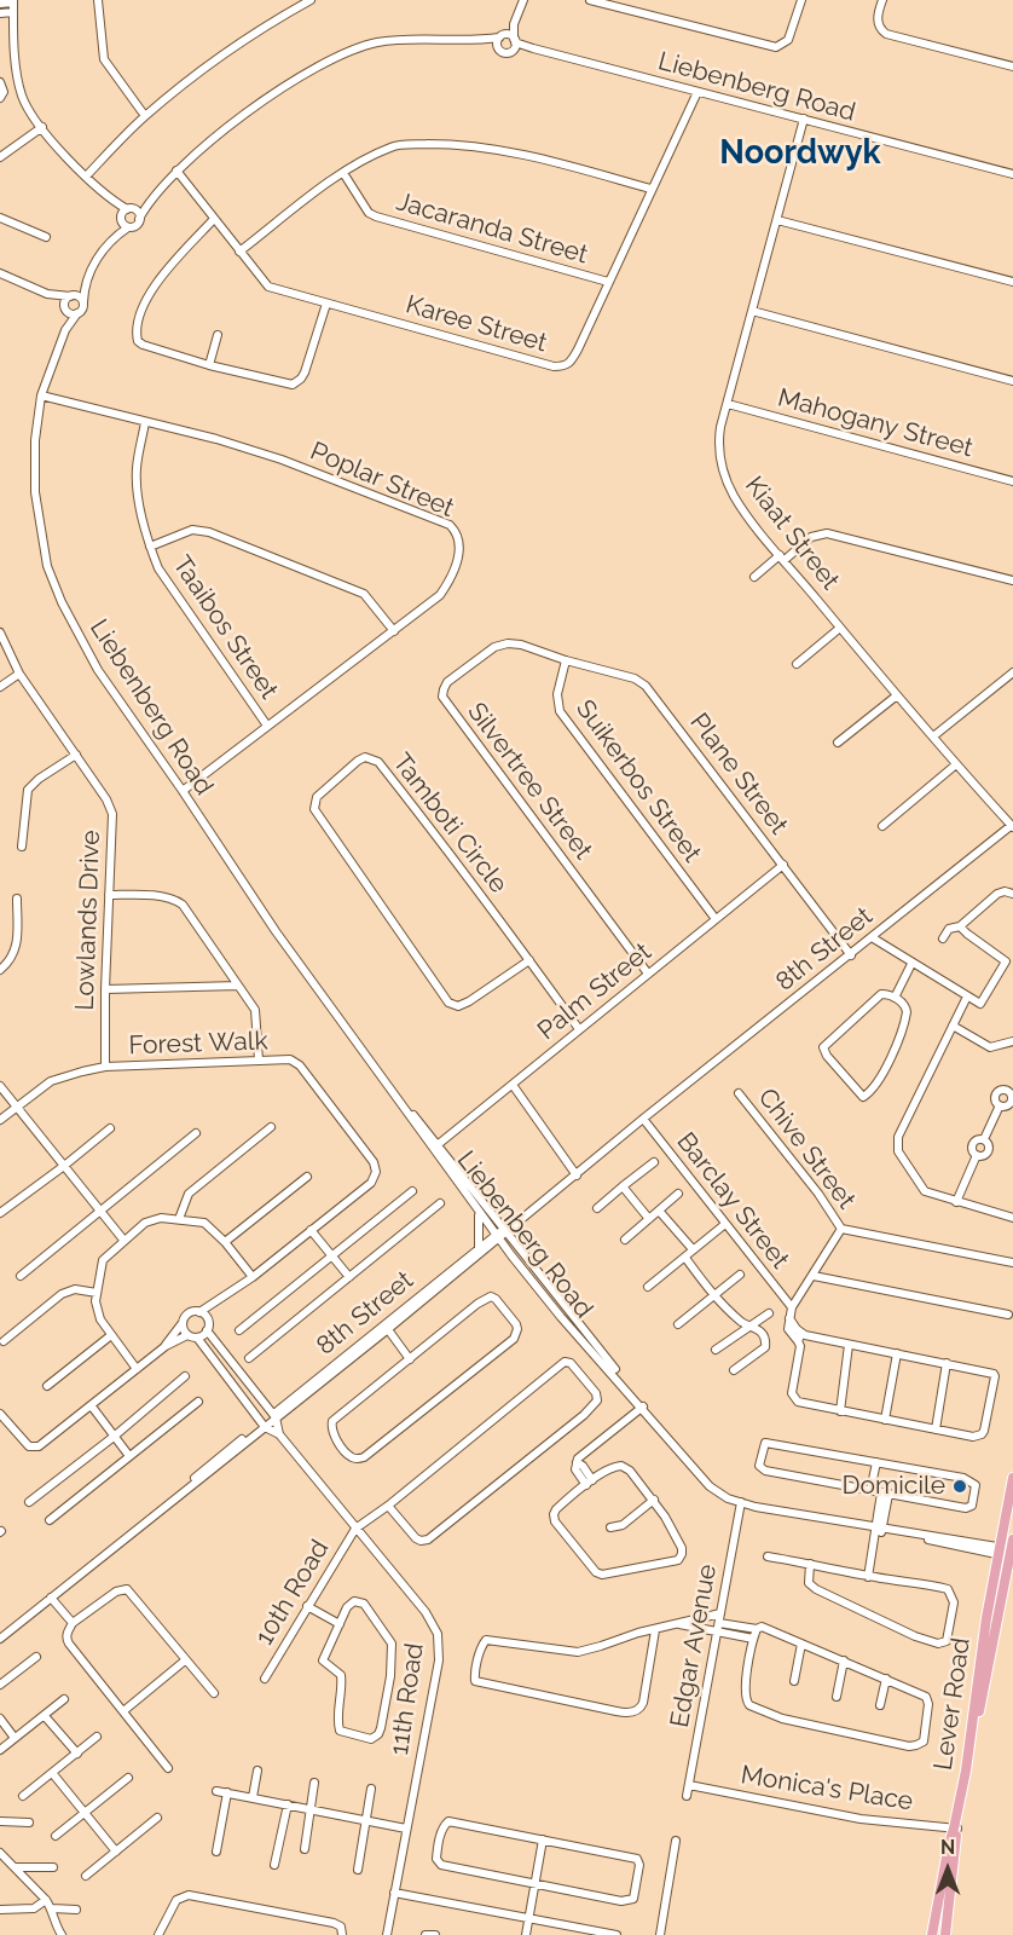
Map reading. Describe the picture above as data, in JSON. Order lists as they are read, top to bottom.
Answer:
{
  "streets": {
    "main road": ["Lever Road"],
    "street": [
      "Liebenberg Road",
      "Jacaranda Street",
      "Karee Street",
      "Mahogany Street",
      "Poplar Street",
      "Kiaat Street",
      "Taaibos Street",
      "Plane Street",
      "Silvertree Street",
      "Suikerbos Street",
      "Tamboti Circle",
      "Lowlands Drive",
      "8th Street",
      "Palm Street",
      "Forest Walk",
      "Chive Street",
      "Barclay Street",
      "10th Road",
      "Edgar Avenue",
      "11th Road",
      "Monica's Place"
    ]
  },
  "crossings": [
    ["Liebenberg Road", "Karee Street"],
    ["Liebenberg Road", "Poplar Street"],
    ["Liebenberg Road", "Kiaat Street"],
    ["Liebenberg Road", "8th Street"],
    ["Liebenberg Road", "Palm Street"],
    ["Liebenberg Road", "Edgar Avenue"],
    ["Liebenberg Road", "Lever Road"],
    ["Jacaranda Street", "Karee Street"],
    ["Mahogany Street", "Kiaat Street"],
    ["Poplar Street", "Taaibos Street"],
    ["Kiaat Street", "8th Street"],
    ["Plane Street", "Silvertree Street"],
    ["Plane Street", "Suikerbos Street"],
    ["Plane Street", "8th Street"],
    ["Plane Street", "Palm Street"],
    ["Silvertree Street", "Suikerbos Street"],
    ["Silvertree Street", "Palm Street"],
    ["Suikerbos Street", "Palm Street"],
    ["Tamboti Circle", "Palm Street"],
    ["Lowlands Drive", "Forest Walk"],
    ["8th Street", "Barclay Street"],
    ["8th Street", "11th Road"],
    ["10th Road", "11th Road"],
    ["Edgar Avenue", "Monica's Place"],
    ["Lever Road", "Monica's Place"]
  ],
  "districts": ["Noordwyk"],
  "places": ["Domicile"],
  "north": "top"
}
